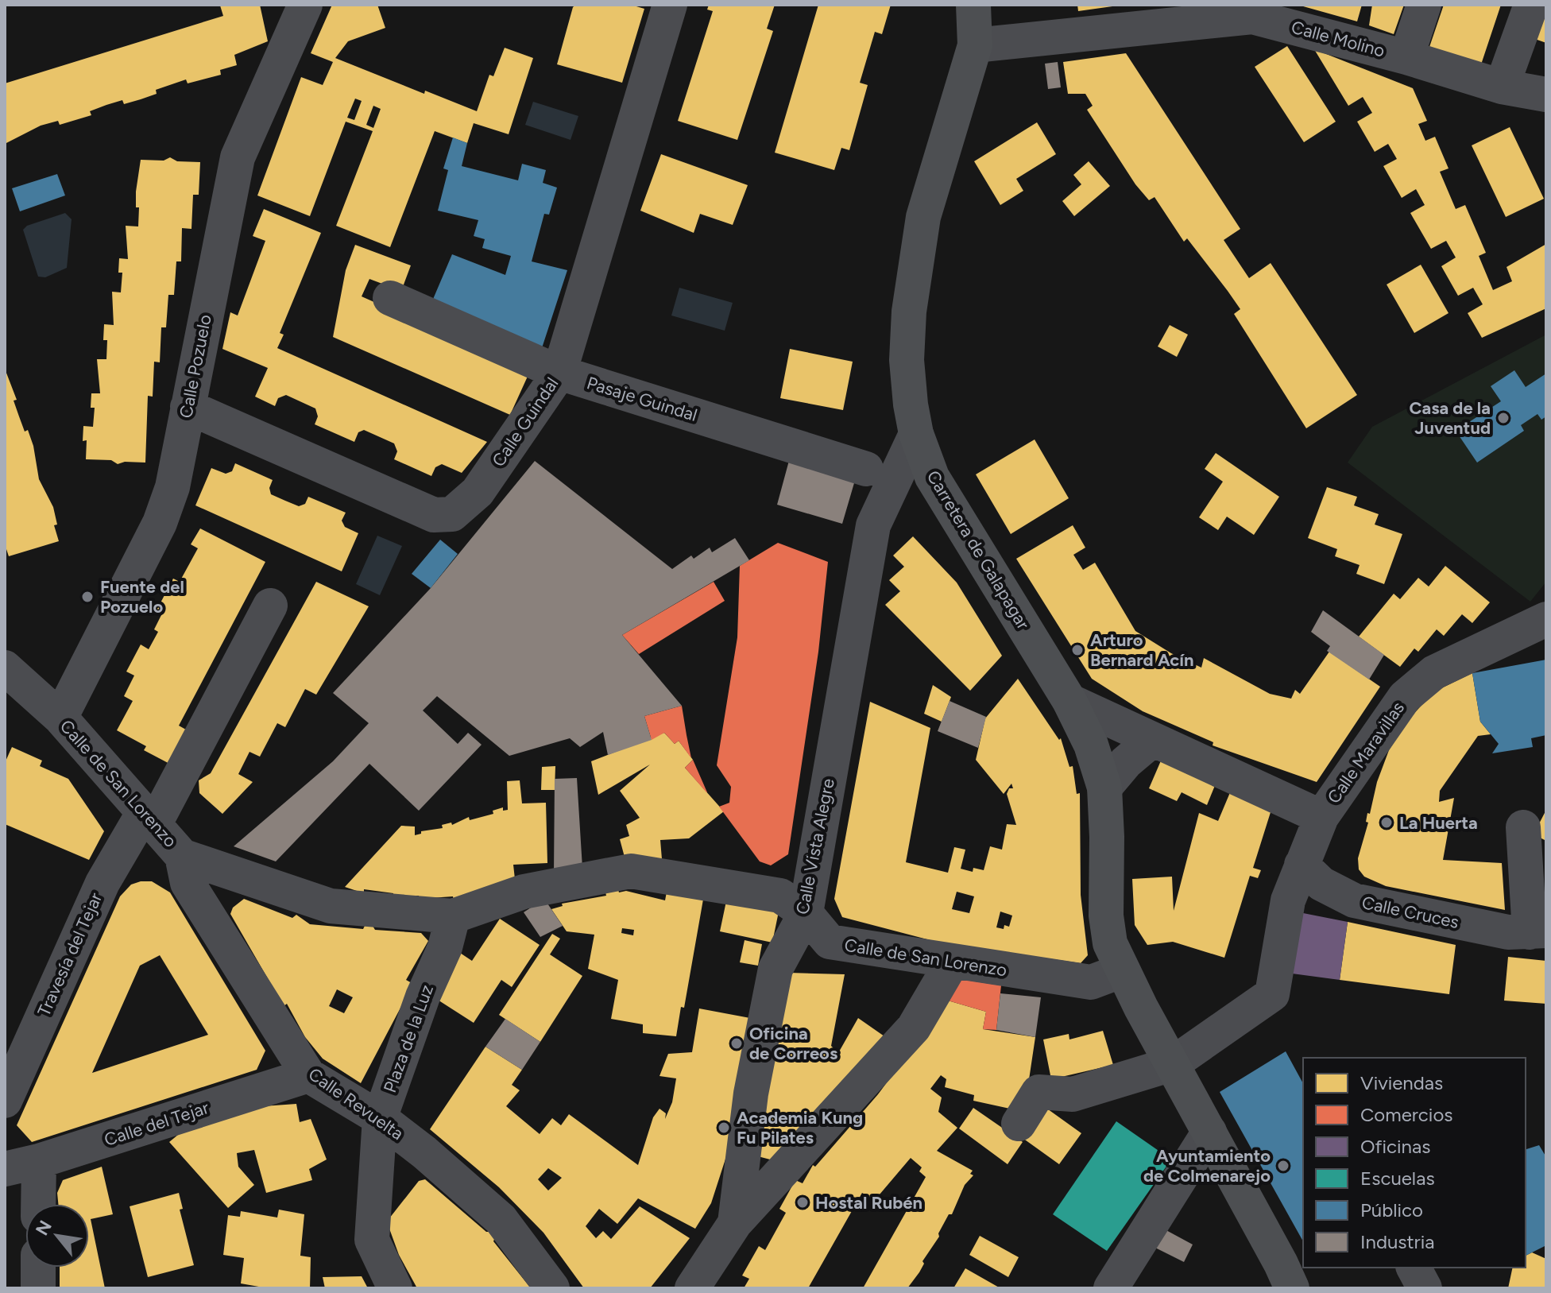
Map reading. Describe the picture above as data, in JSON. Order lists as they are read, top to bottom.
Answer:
{
  "streets": {
    "main road": ["Carretera de Galapagar"],
    "street": [
      "Calle Molino",
      "Calle Pozuelo",
      "Pasaje Guindal",
      "Calle Guindal",
      "Calle Maravillas",
      "Calle de San Lorenzo",
      "Calle Vista Alegre",
      "Calle Cruces",
      "Travesía del Tejar",
      "Plaza de la Luz",
      "Calle Revuelta",
      "Calle del Tejar"
    ]
  },
  "crossings": [
    ["Calle Molino", "Carretera de Galapagar"],
    ["Calle Pozuelo", "Calle Guindal"],
    ["Calle Pozuelo", "Calle de San Lorenzo"],
    ["Pasaje Guindal", "Calle Guindal"],
    ["Carretera de Galapagar", "Calle Maravillas"],
    ["Carretera de Galapagar", "Calle de San Lorenzo"],
    ["Carretera de Galapagar", "Calle Vista Alegre"],
    ["Calle Maravillas", "Calle Cruces"],
    ["Calle de San Lorenzo", "Calle Vista Alegre"],
    ["Calle de San Lorenzo", "Travesía del Tejar"],
    ["Calle de San Lorenzo", "Plaza de la Luz"],
    ["Calle de San Lorenzo", "Calle Revuelta"],
    ["Plaza de la Luz", "Calle Revuelta"],
    ["Calle Revuelta", "Calle del Tejar"]
  ],
  "places": [
    "Casa de la Juventud",
    "Fuente del Pozuelo",
    "Arturo Bernard Acín",
    "La Huerta",
    "Oficina de Correos",
    "Academia Kung Fu Pilates",
    "Ayuntamiento de Colmenarejo",
    "Hostal Rubén"
  ],
  "legend": [
    "Viviendas",
    "Comercios",
    "Oficinas",
    "Escuelas",
    "Público",
    "Industria"
  ],
  "north": "top left"
}
